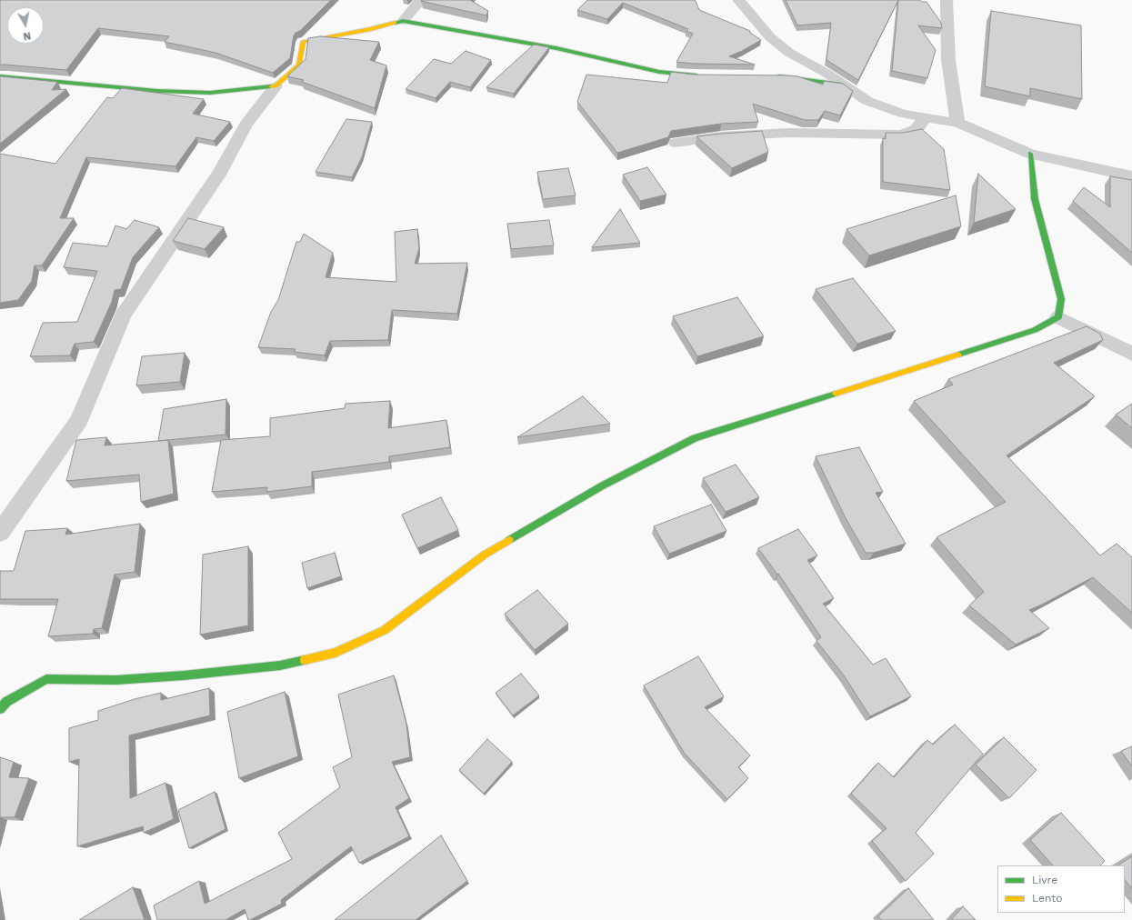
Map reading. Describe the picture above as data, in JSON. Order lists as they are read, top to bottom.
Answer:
{
  "legend": ["Livre", "Lento"],
  "north": "bottom"
}
